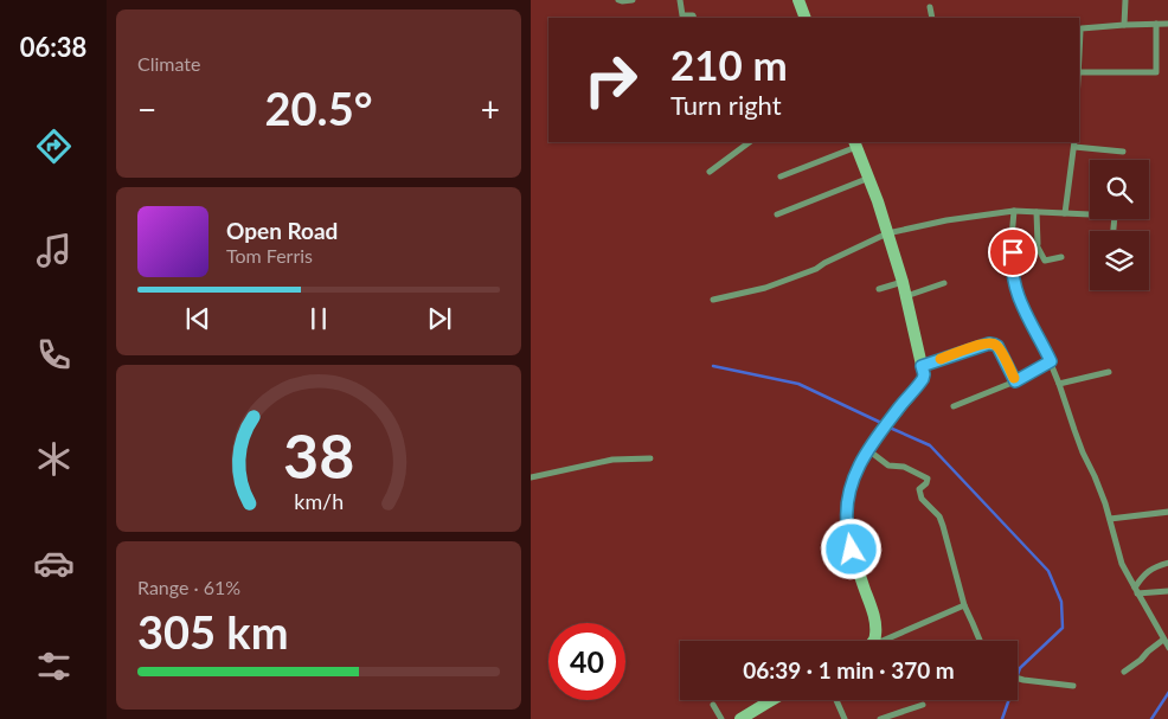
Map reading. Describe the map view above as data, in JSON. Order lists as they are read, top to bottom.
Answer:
{
  "page": {
    "tabs": "06:38",
    "tile": [
      "Climate",
      ["Range · 61%", "305 km"]
    ],
    "turn": ["210 m", "Turn right"],
    "heat": ["−", "20.5°", "+"],
    "song": ["Open Road", "Tom Ferris"],
    "limit": "40",
    "trip": "06:39 · 1 min · 370 m",
    "gauge": ["38", "km/h"]
  }
}
